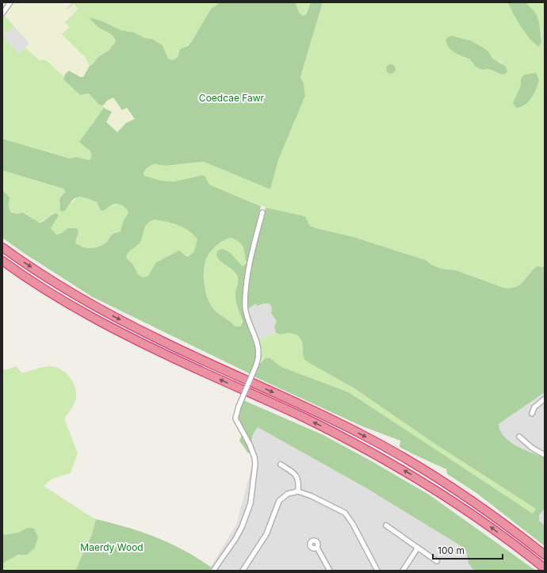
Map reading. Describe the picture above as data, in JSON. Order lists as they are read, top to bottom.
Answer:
{
  "parks": ["Coedcae Fawr", "Maerdy Wood"],
  "scale_bar": "100 m"
}
